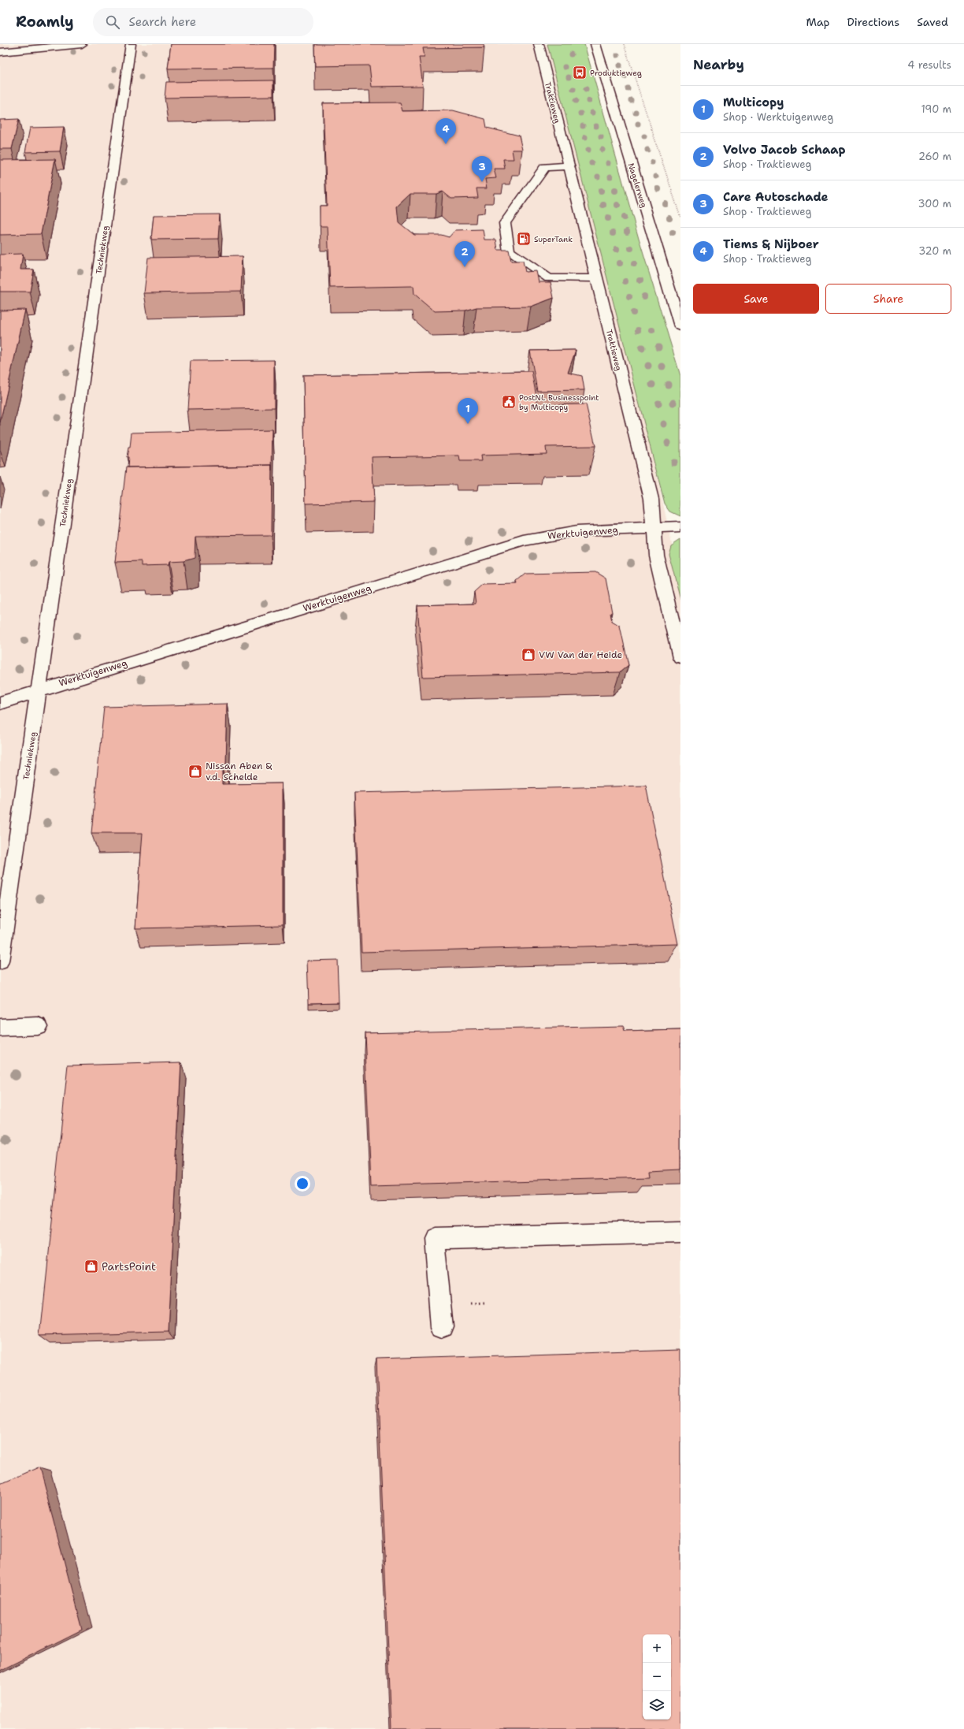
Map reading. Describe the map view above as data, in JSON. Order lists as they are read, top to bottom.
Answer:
{
  "streets": {
    "street": [
      "Traktieweg",
      "Nagelerweg",
      "Techniekweg",
      "Werktuigenweg"
    ]
  },
  "crossings": [
    ["Traktieweg", "Werktuigenweg"],
    ["Techniekweg", "Werktuigenweg"]
  ],
  "places": {
    "bus stop": ["Produktieweg"],
    "fuel station": ["SuperTank"],
    "public building": ["PostNL Businesspoint by Multicopy"],
    "shop": ["VW Van der Heide", "Nissan Aben & v.d. Schelde", "PartsPoint"]
  },
  "page": {
    "header": "Roamly",
    "search": "Search here",
    "nav": ["Map", "Directions", "Saved"],
    "heading": ["Nearby", "4 results"],
    "list": [
      {
        "mark": "1",
        "name": "Multicopy",
        "note": "Shop · Werktuigenweg",
        "value": "190 m"
      },
      {
        "mark": "2",
        "name": "Volvo Jacob Schaap",
        "note": "Shop · Traktieweg",
        "value": "260 m"
      },
      {
        "mark": "3",
        "name": "Care Autoschade",
        "note": "Shop · Traktieweg",
        "value": "300 m"
      },
      {
        "mark": "4",
        "name": "Tiems & Nijboer",
        "note": "Shop · Traktieweg",
        "value": "320 m"
      }
    ],
    "pins": [
      "4",
      "3",
      "2",
      "1"
    ],
    "buttons": ["Save", "Share"],
    "map_buttons": ["+", "−"]
  }
}
